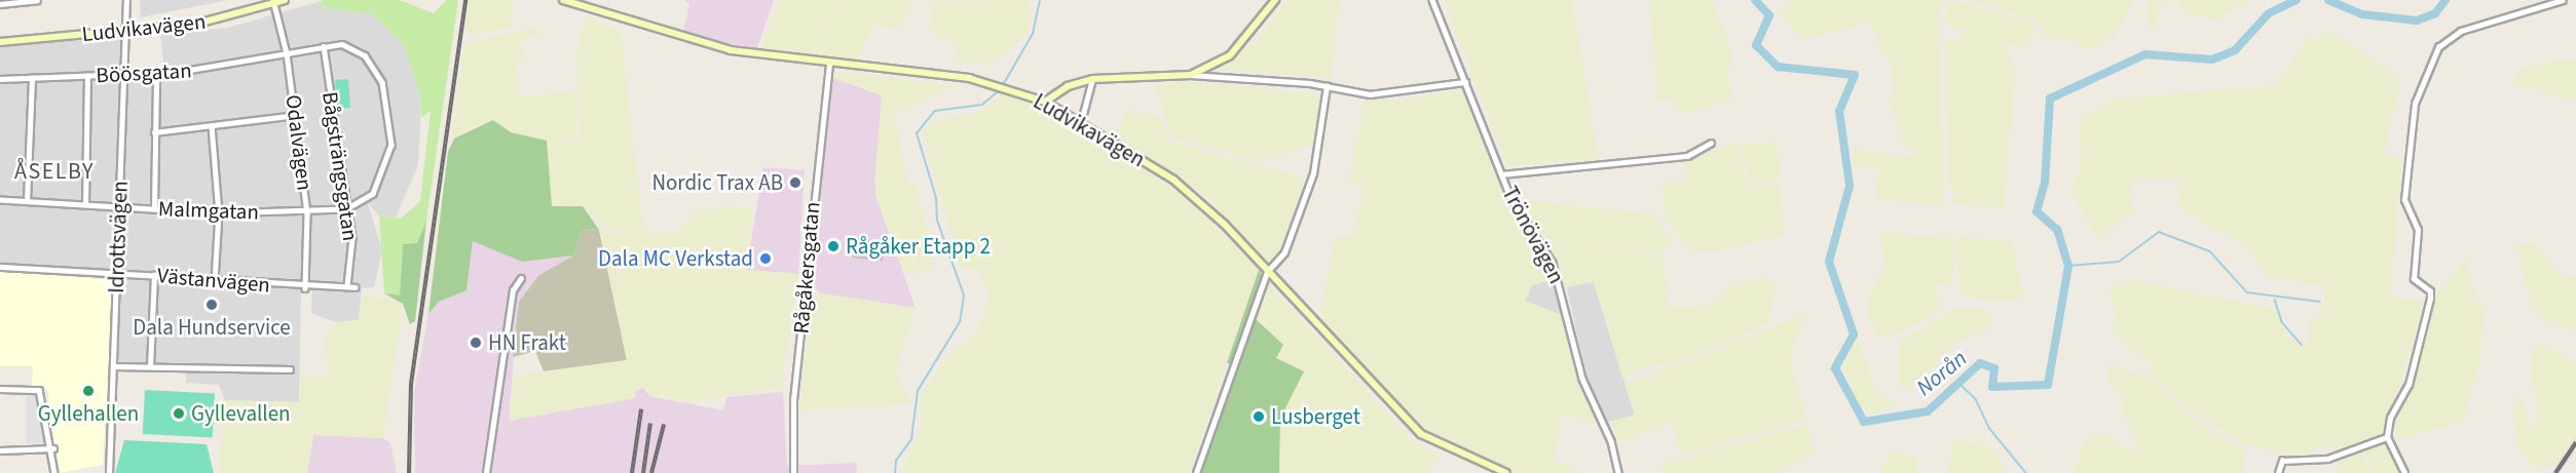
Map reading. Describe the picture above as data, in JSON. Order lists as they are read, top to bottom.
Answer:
{
  "streets": {
    "street": [
      "Ludvikavägen",
      "Böösgatan",
      "Odalvägen",
      "Bågsträngsgatan",
      "Malmgatan",
      "Trönövägen",
      "Idrottsvägen",
      "Rågåkersgatan",
      "Västanvägen"
    ]
  },
  "crossings": [
    ["Ludvikavägen", "Odalvägen"],
    ["Ludvikavägen", "Idrottsvägen"],
    ["Ludvikavägen", "Rågåkersgatan"],
    ["Böösgatan", "Odalvägen"],
    ["Böösgatan", "Bågsträngsgatan"],
    ["Böösgatan", "Malmgatan"],
    ["Böösgatan", "Idrottsvägen"],
    ["Odalvägen", "Malmgatan"],
    ["Odalvägen", "Västanvägen"],
    ["Bågsträngsgatan", "Malmgatan"],
    ["Bågsträngsgatan", "Västanvägen"],
    ["Malmgatan", "Idrottsvägen"],
    ["Idrottsvägen", "Västanvägen"]
  ],
  "districts": ["ÅSELBY"],
  "water": ["Norån"],
  "places": [
    "Nordic Trax AB",
    "Rågåker Etapp 2",
    "Dala MC Verkstad",
    "Dala Hundservice",
    "HN Frakt",
    "Gyllehallen",
    "Gyllevallen",
    "Lusberget"
  ]
}
